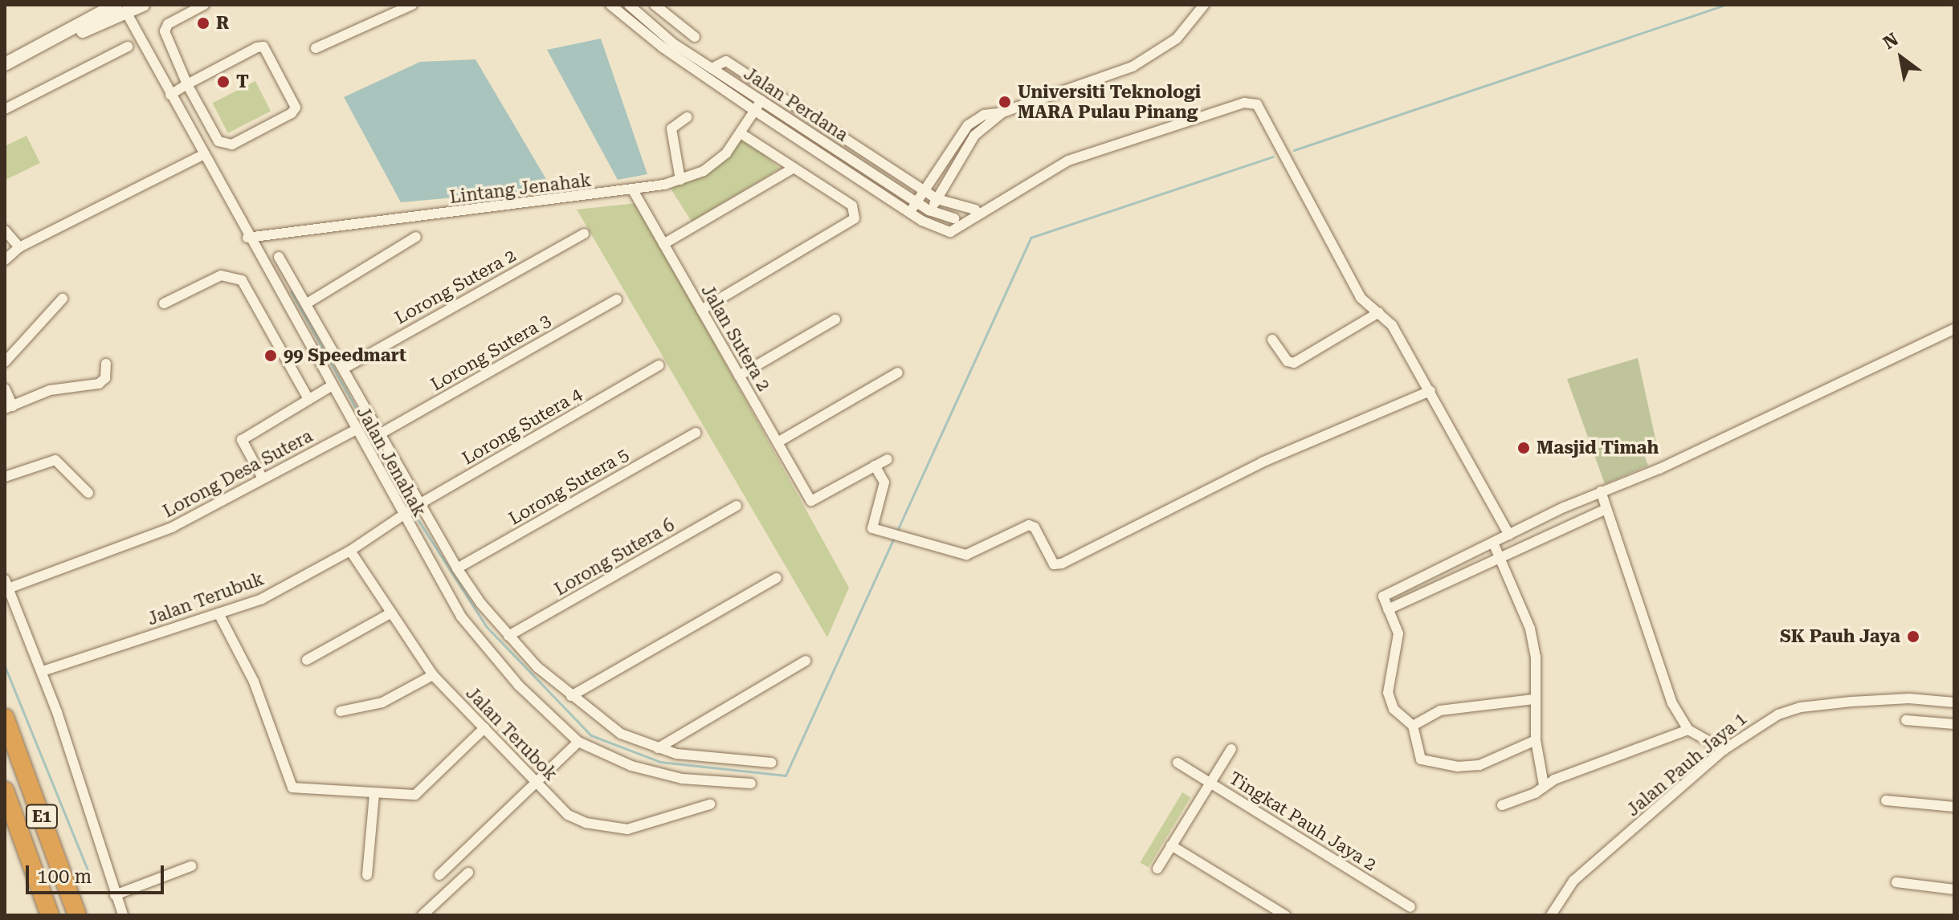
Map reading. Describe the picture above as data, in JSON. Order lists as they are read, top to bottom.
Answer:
{
  "streets": {
    "highway": ["E1"],
    "street": [
      "Jalan Perdana",
      "Lintang Jenahak",
      "Lorong Sutera 2",
      "Jalan Sutera 2",
      "Lorong Sutera 3",
      "Lorong Sutera 4",
      "Jalan Jenahak",
      "Lorong Desa Sutera",
      "Lorong Sutera 5",
      "Lorong Sutera 6",
      "Jalan Terubuk",
      "Jalan Terubok",
      "Jalan Pauh Jaya 1",
      "Tingkat Pauh Jaya 2"
    ]
  },
  "crossings": [
    ["Jalan Perdana", "Lintang Jenahak"],
    ["Lintang Jenahak", "Jalan Sutera 2"],
    ["Lintang Jenahak", "Jalan Jenahak"],
    ["Lorong Sutera 4", "Jalan Jenahak"],
    ["Lorong Sutera 4", "Jalan Terubuk"],
    ["Jalan Jenahak", "Lorong Desa Sutera"],
    ["Jalan Jenahak", "Jalan Terubuk"],
    ["Jalan Terubuk", "Jalan Terubok"]
  ],
  "places": [
    "R",
    "T",
    "Universiti Teknologi MARA Pulau Pinang",
    "99 Speedmart",
    "Masjid Timah",
    "SK Pauh Jaya"
  ],
  "scale_bar": "100 m",
  "north": "top left"
}
